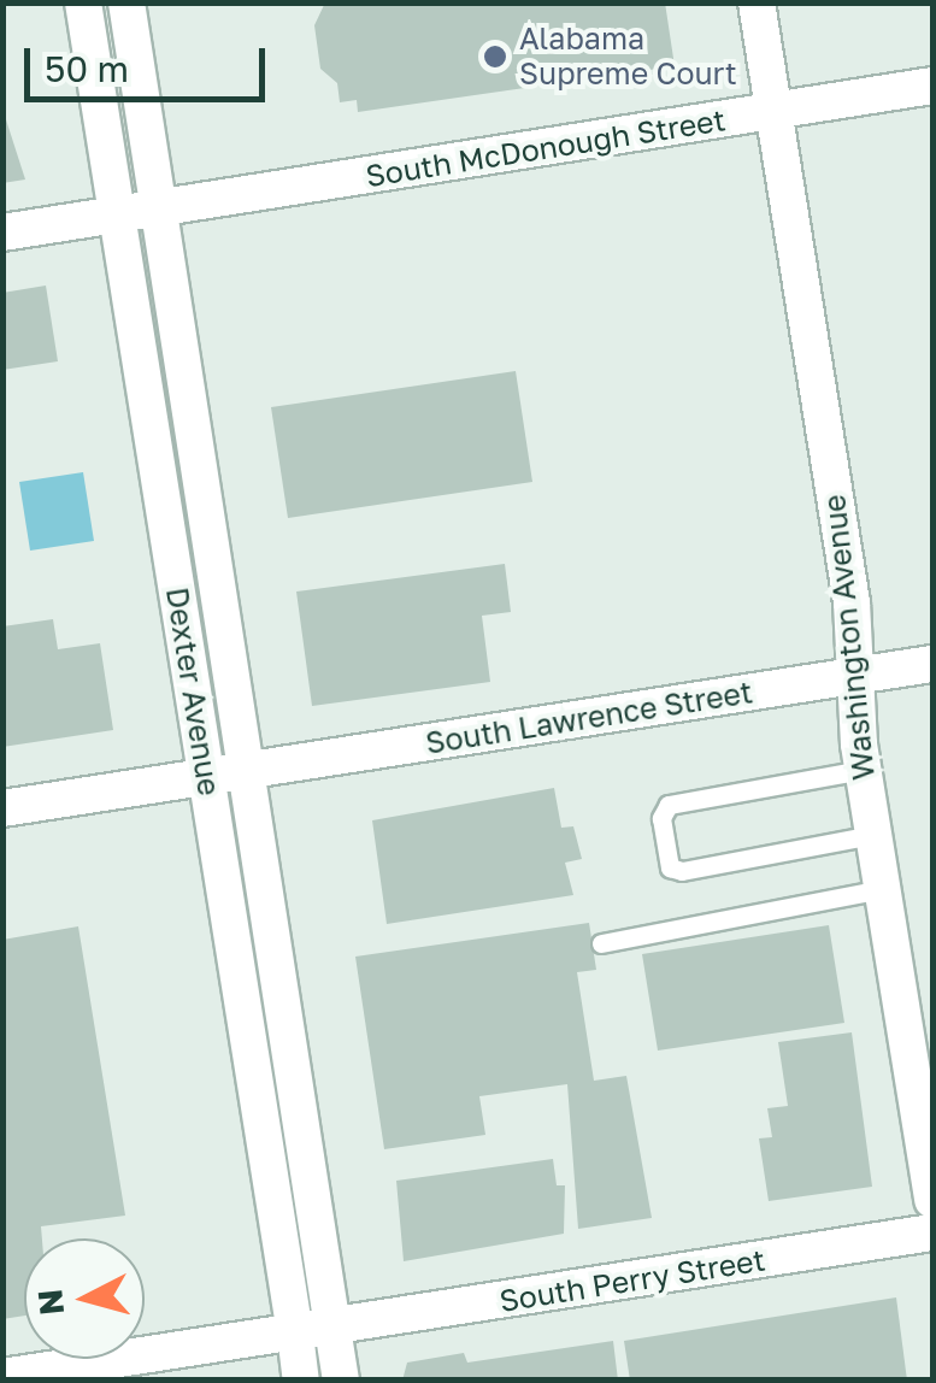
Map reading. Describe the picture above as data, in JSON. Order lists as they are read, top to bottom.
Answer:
{
  "streets": {
    "street": [
      "South McDonough Street",
      "Washington Avenue",
      "Dexter Avenue",
      "South Lawrence Street",
      "South Perry Street"
    ]
  },
  "crossings": [
    ["South McDonough Street", "Washington Avenue"],
    ["South McDonough Street", "Dexter Avenue"],
    ["Washington Avenue", "South Lawrence Street"],
    ["Dexter Avenue", "South Lawrence Street"],
    ["Dexter Avenue", "South Perry Street"]
  ],
  "places": ["Alabama Supreme Court"],
  "scale_bar": "50 m",
  "north": "left"
}
